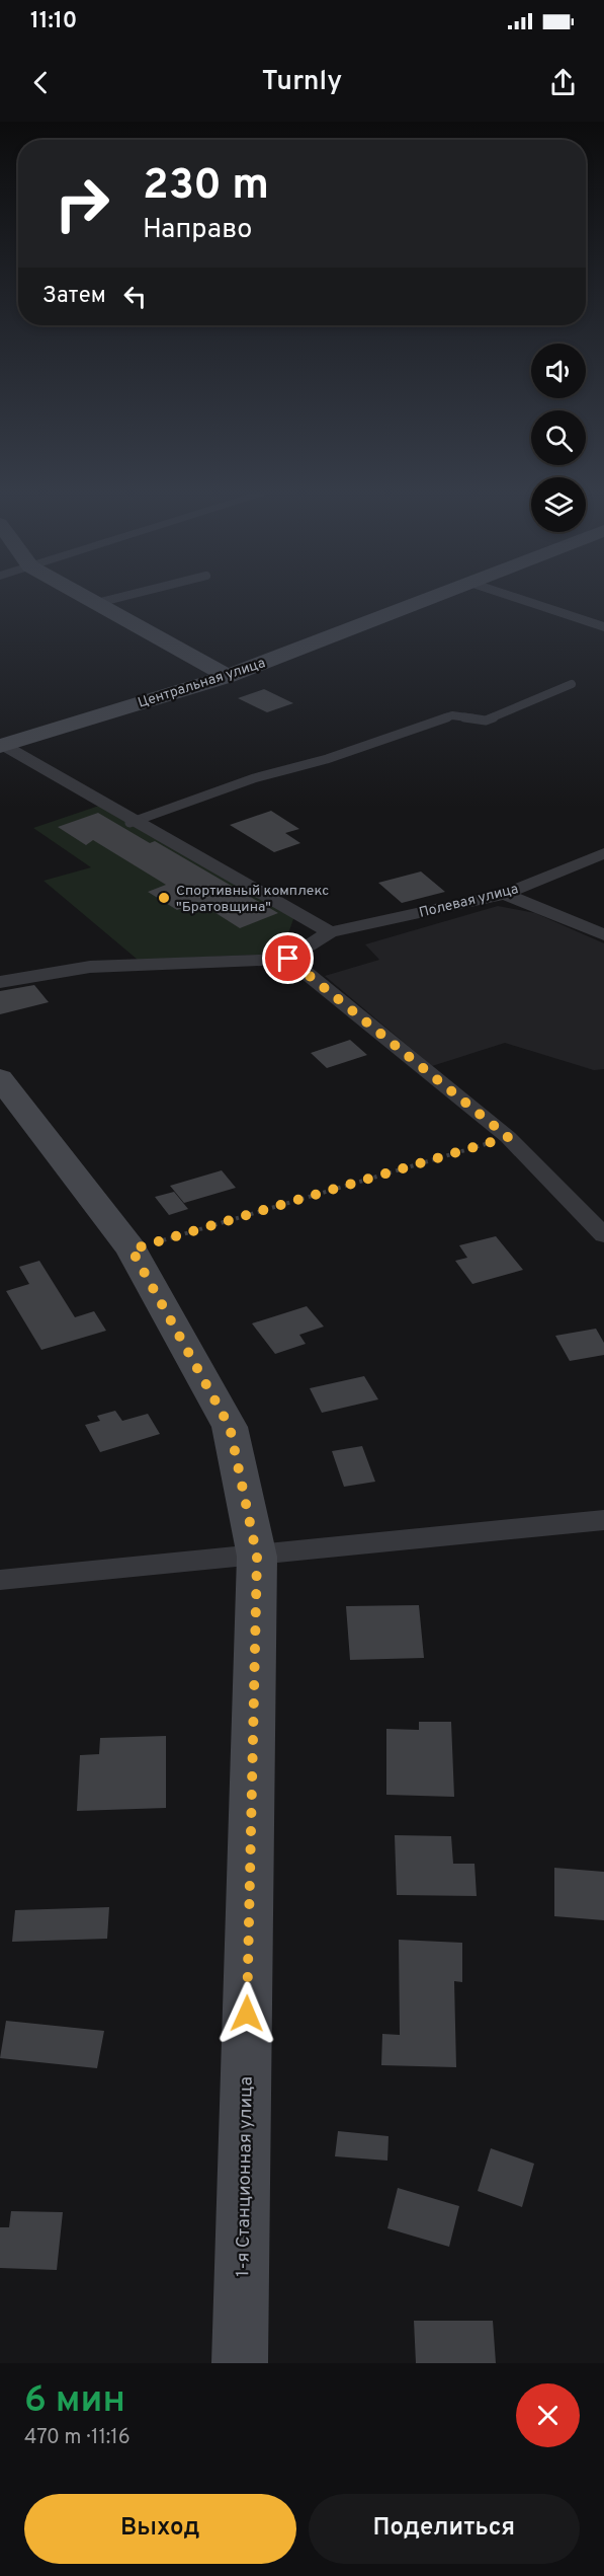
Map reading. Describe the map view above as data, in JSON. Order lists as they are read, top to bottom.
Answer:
{
  "streets": {
    "main road": ["Центральная улица", "1-я Станционная улица"],
    "street": ["Полевая улица"]
  },
  "places": ["Спортивный комплекс \"Братовщина\""],
  "page": {
    "status": "11:10",
    "header": "Turnly",
    "turn": ["230 m", "Направо"],
    "then": "Затем",
    "heading": ["6 мин", "470 m · 11:16"],
    "buttons": ["Выход", "Поделиться"]
  }
}
